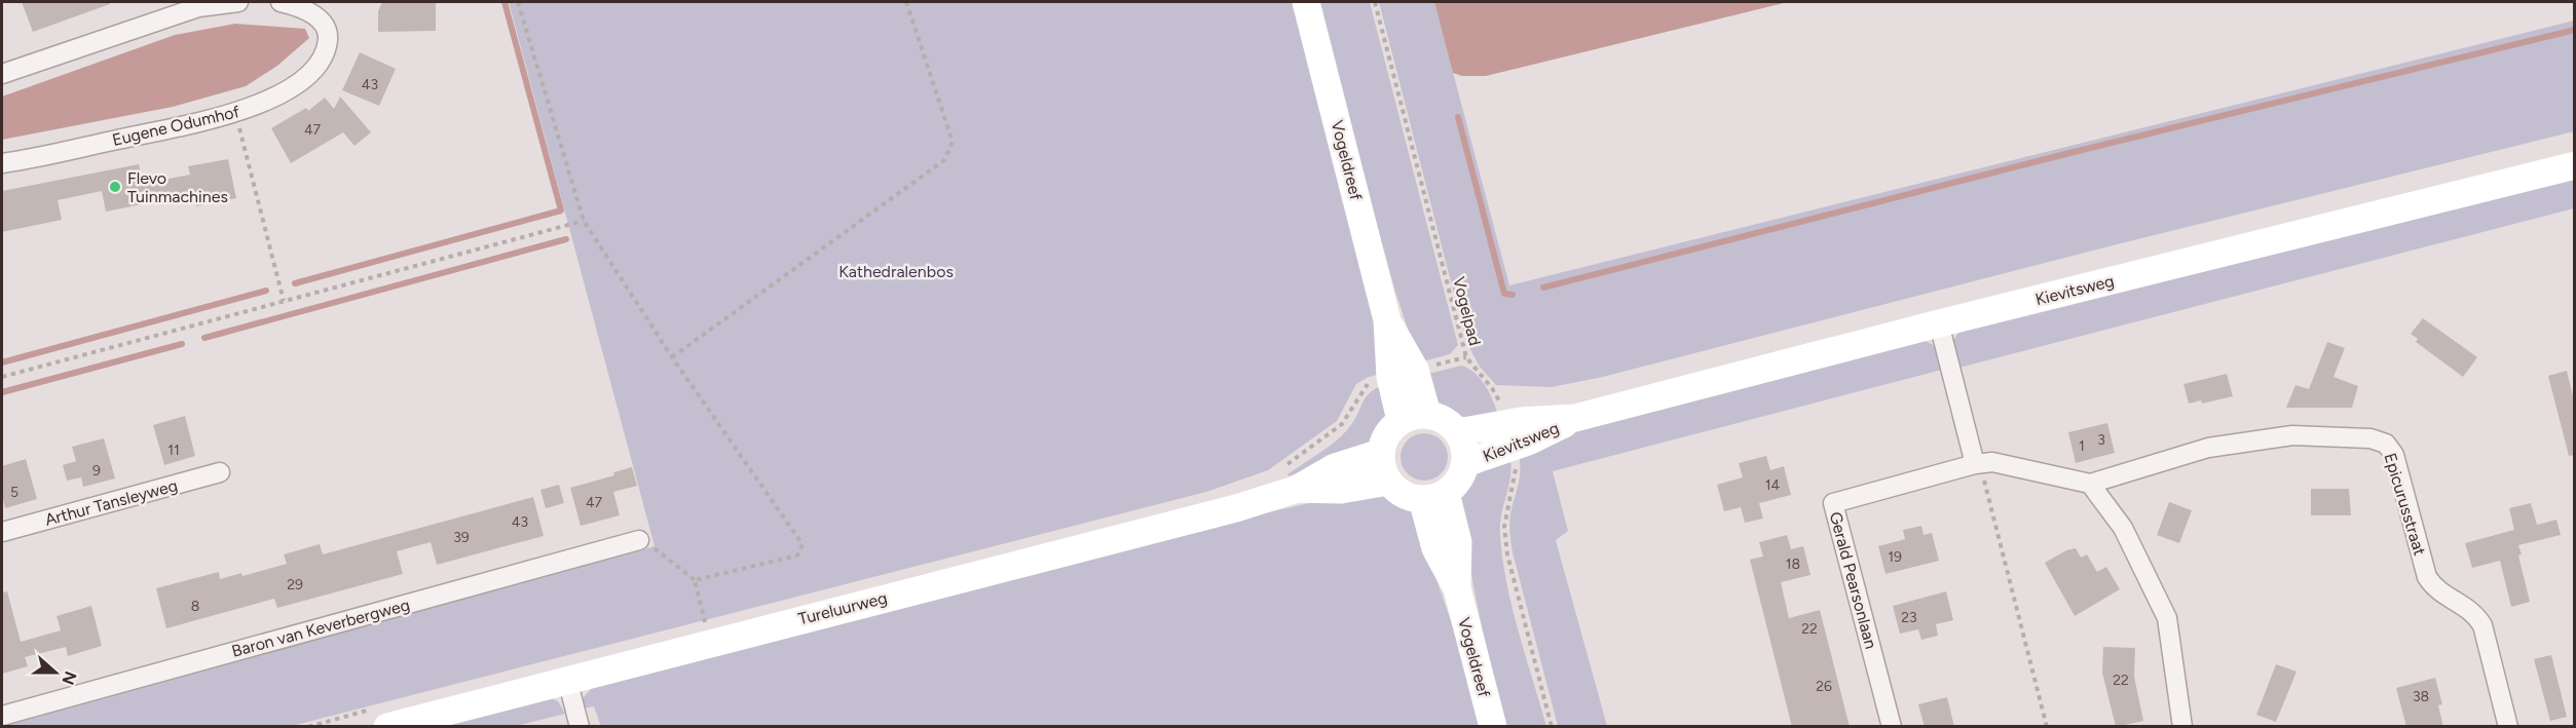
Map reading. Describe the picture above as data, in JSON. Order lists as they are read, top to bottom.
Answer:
{
  "streets": {
    "street": [
      "Eugene Odumhof",
      "Vogeldreef",
      "Kievitsweg",
      "Arthur Tansleyweg",
      "Epicurusstraat",
      "Gerald Pearsonlaan",
      "Tureluurweg",
      "Baron van Keverbergweg"
    ],
    "path": ["Vogelpad"]
  },
  "crossings": [
    ["Vogeldreef", "Kievitsweg"],
    ["Vogeldreef", "Tureluurweg"],
    ["Kievitsweg", "Vogelpad"],
    ["Kievitsweg", "Tureluurweg"]
  ],
  "parks": ["Kathedralenbos"],
  "places": ["Flevo Tuinmachines"],
  "house_numbers": [
    "43",
    "47",
    "3",
    "1",
    "11",
    "9",
    "14",
    "5",
    "47",
    "43",
    "39",
    "19",
    "18",
    "29",
    "8",
    "23",
    "22",
    "22",
    "26",
    "38"
  ],
  "north": "right"
}
